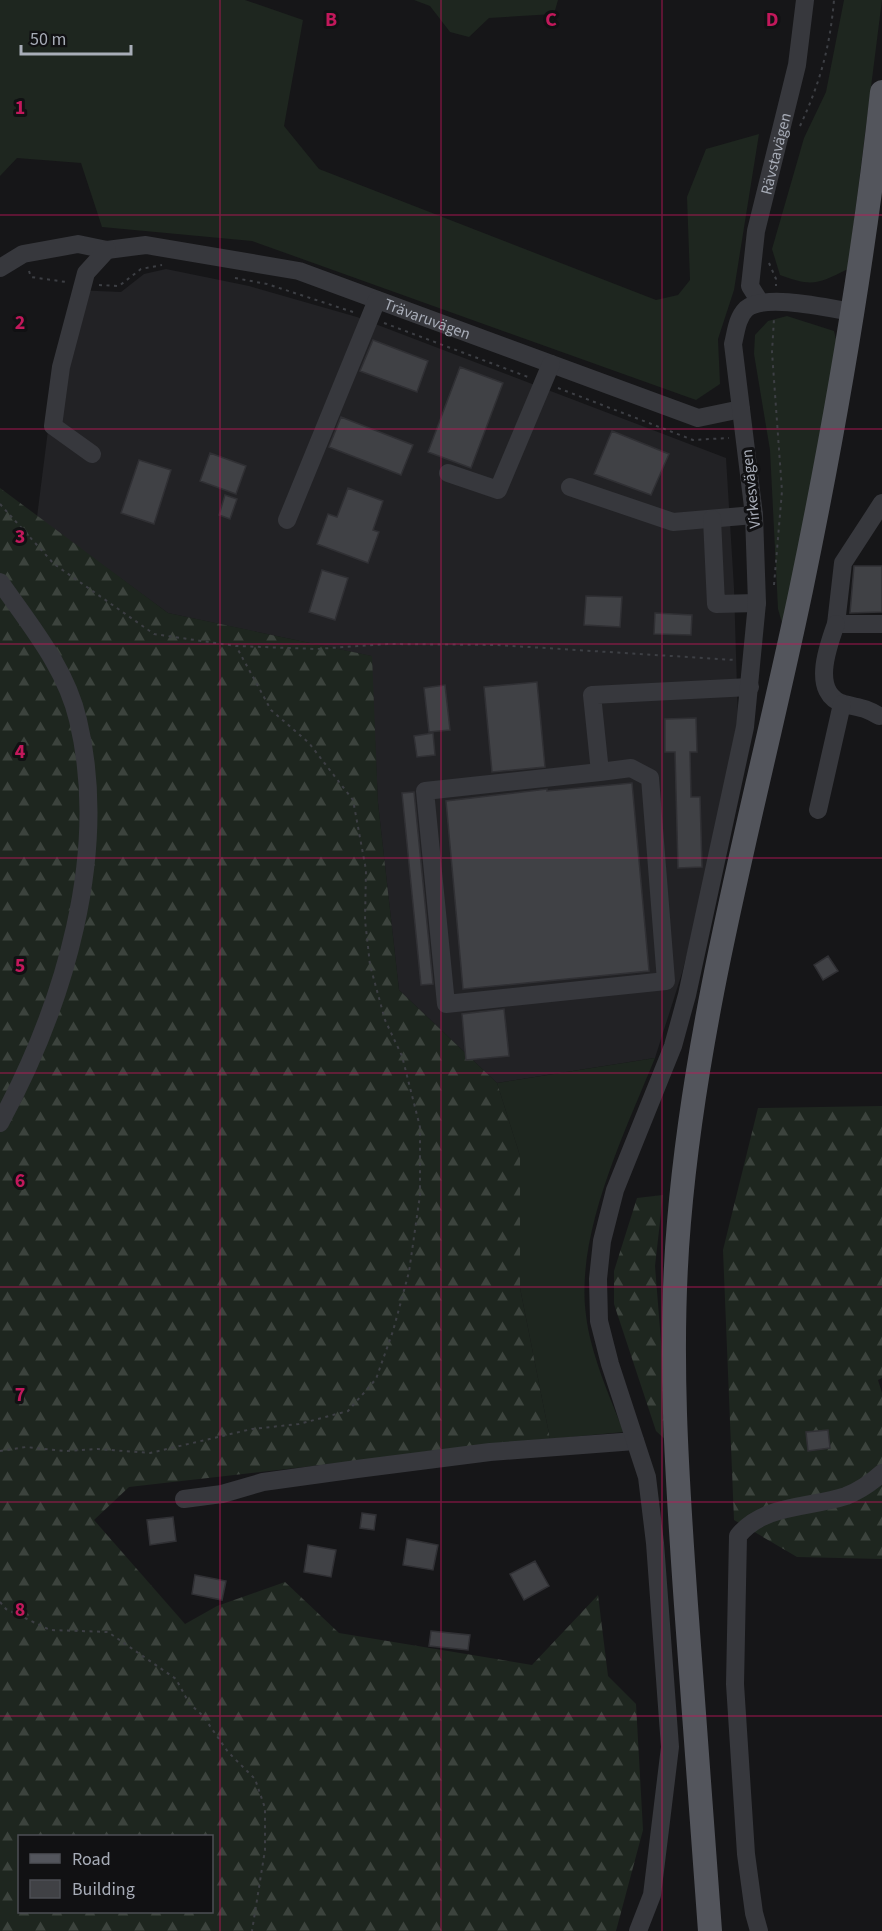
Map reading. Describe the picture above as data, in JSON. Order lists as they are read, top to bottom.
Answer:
{
  "streets": {
    "street": ["Rävstavägen", "Trävaruvägen", "Virkesvägen"]
  },
  "crossings": [
    ["Rävstavägen", "Virkesvägen"],
    ["Trävaruvägen", "Virkesvägen"]
  ],
  "legend": ["Road", "Building"],
  "scale_bar": "50 m",
  "grid": {
    "columns": ["B", "C", "D"],
    "rows": [
      "1",
      "2",
      "3",
      "4",
      "5",
      "6",
      "7",
      "8"
    ]
  }
}
